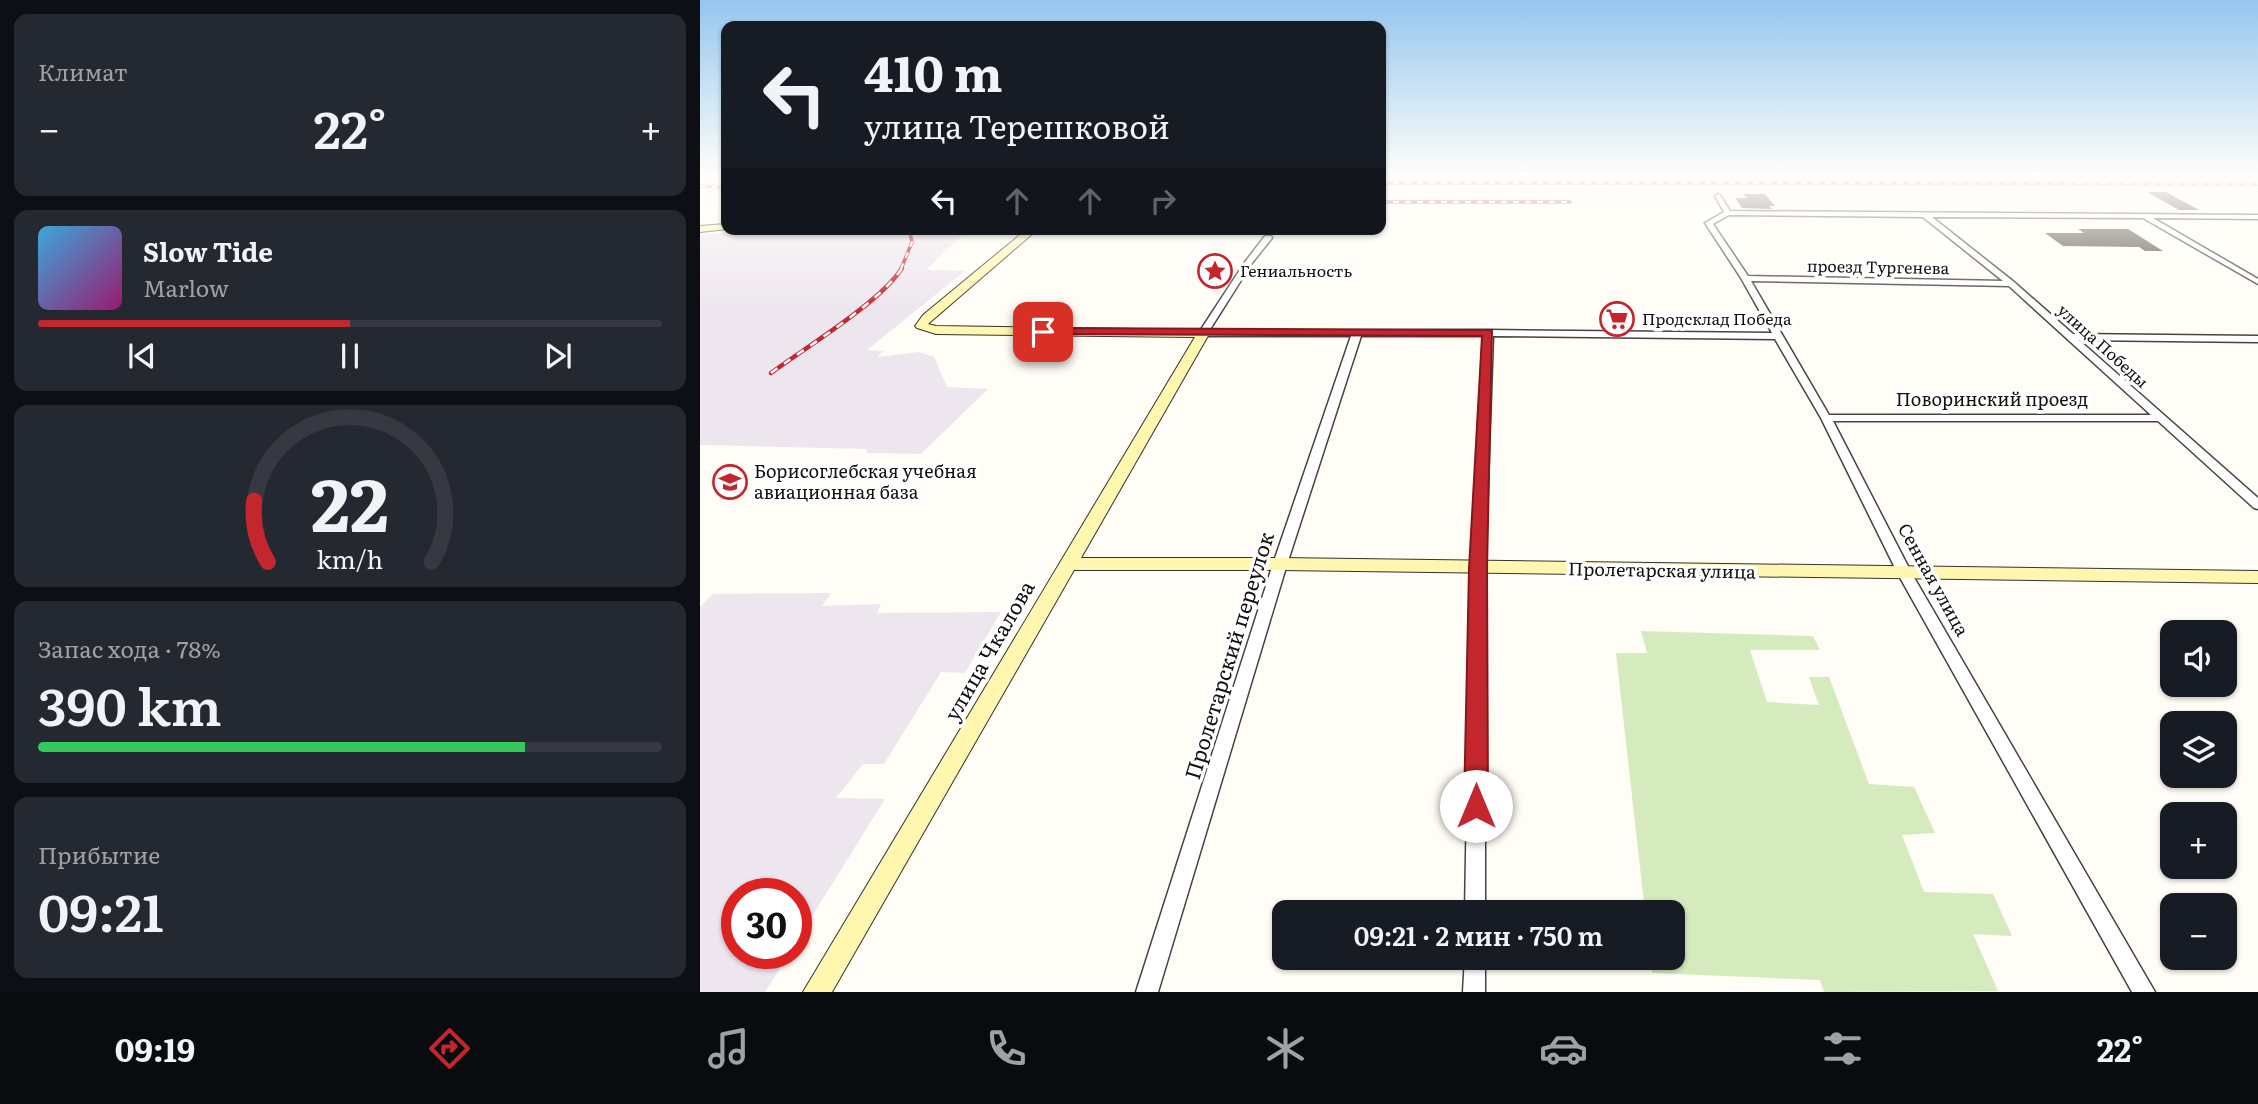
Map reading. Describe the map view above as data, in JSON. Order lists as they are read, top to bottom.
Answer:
{
  "streets": {
    "street": [
      "проезд Тургенева",
      "улица Победы",
      "Поворинский проезд",
      "Пролетарская улица",
      "Сенная улица",
      "улица Чкалова",
      "Пролетарский переулок"
    ]
  },
  "crossings": [
    ["проезд Тургенева", "улица Победы"],
    ["проезд Тургенева", "Сенная улица"],
    ["улица Победы", "Поворинский проезд"],
    ["Поворинский проезд", "Сенная улица"],
    ["Пролетарская улица", "Сенная улица"],
    ["Пролетарская улица", "улица Чкалова"],
    ["Пролетарская улица", "Пролетарский переулок"]
  ],
  "places": {
    "place": ["Гениальность"],
    "supermarket": ["Продсклад Победа"],
    "school or university": ["Борисоглебская учебная авиационная база"]
  },
  "page": {
    "tile": [
      "Климат",
      ["Запас хода · 78%", "390 km"],
      ["Прибытие", "09:21"]
    ],
    "turn": ["410 m", "улица Терешковой"],
    "heat": ["−", "22°", "+"],
    "song": ["Slow Tide", "Marlow"],
    "map_buttons": ["+", "−"],
    "limit": "30",
    "trip": "09:21 · 2 мин · 750 m",
    "tabs": ["09:19", "22°"],
    "gauge": ["22", "km/h"]
  }
}
